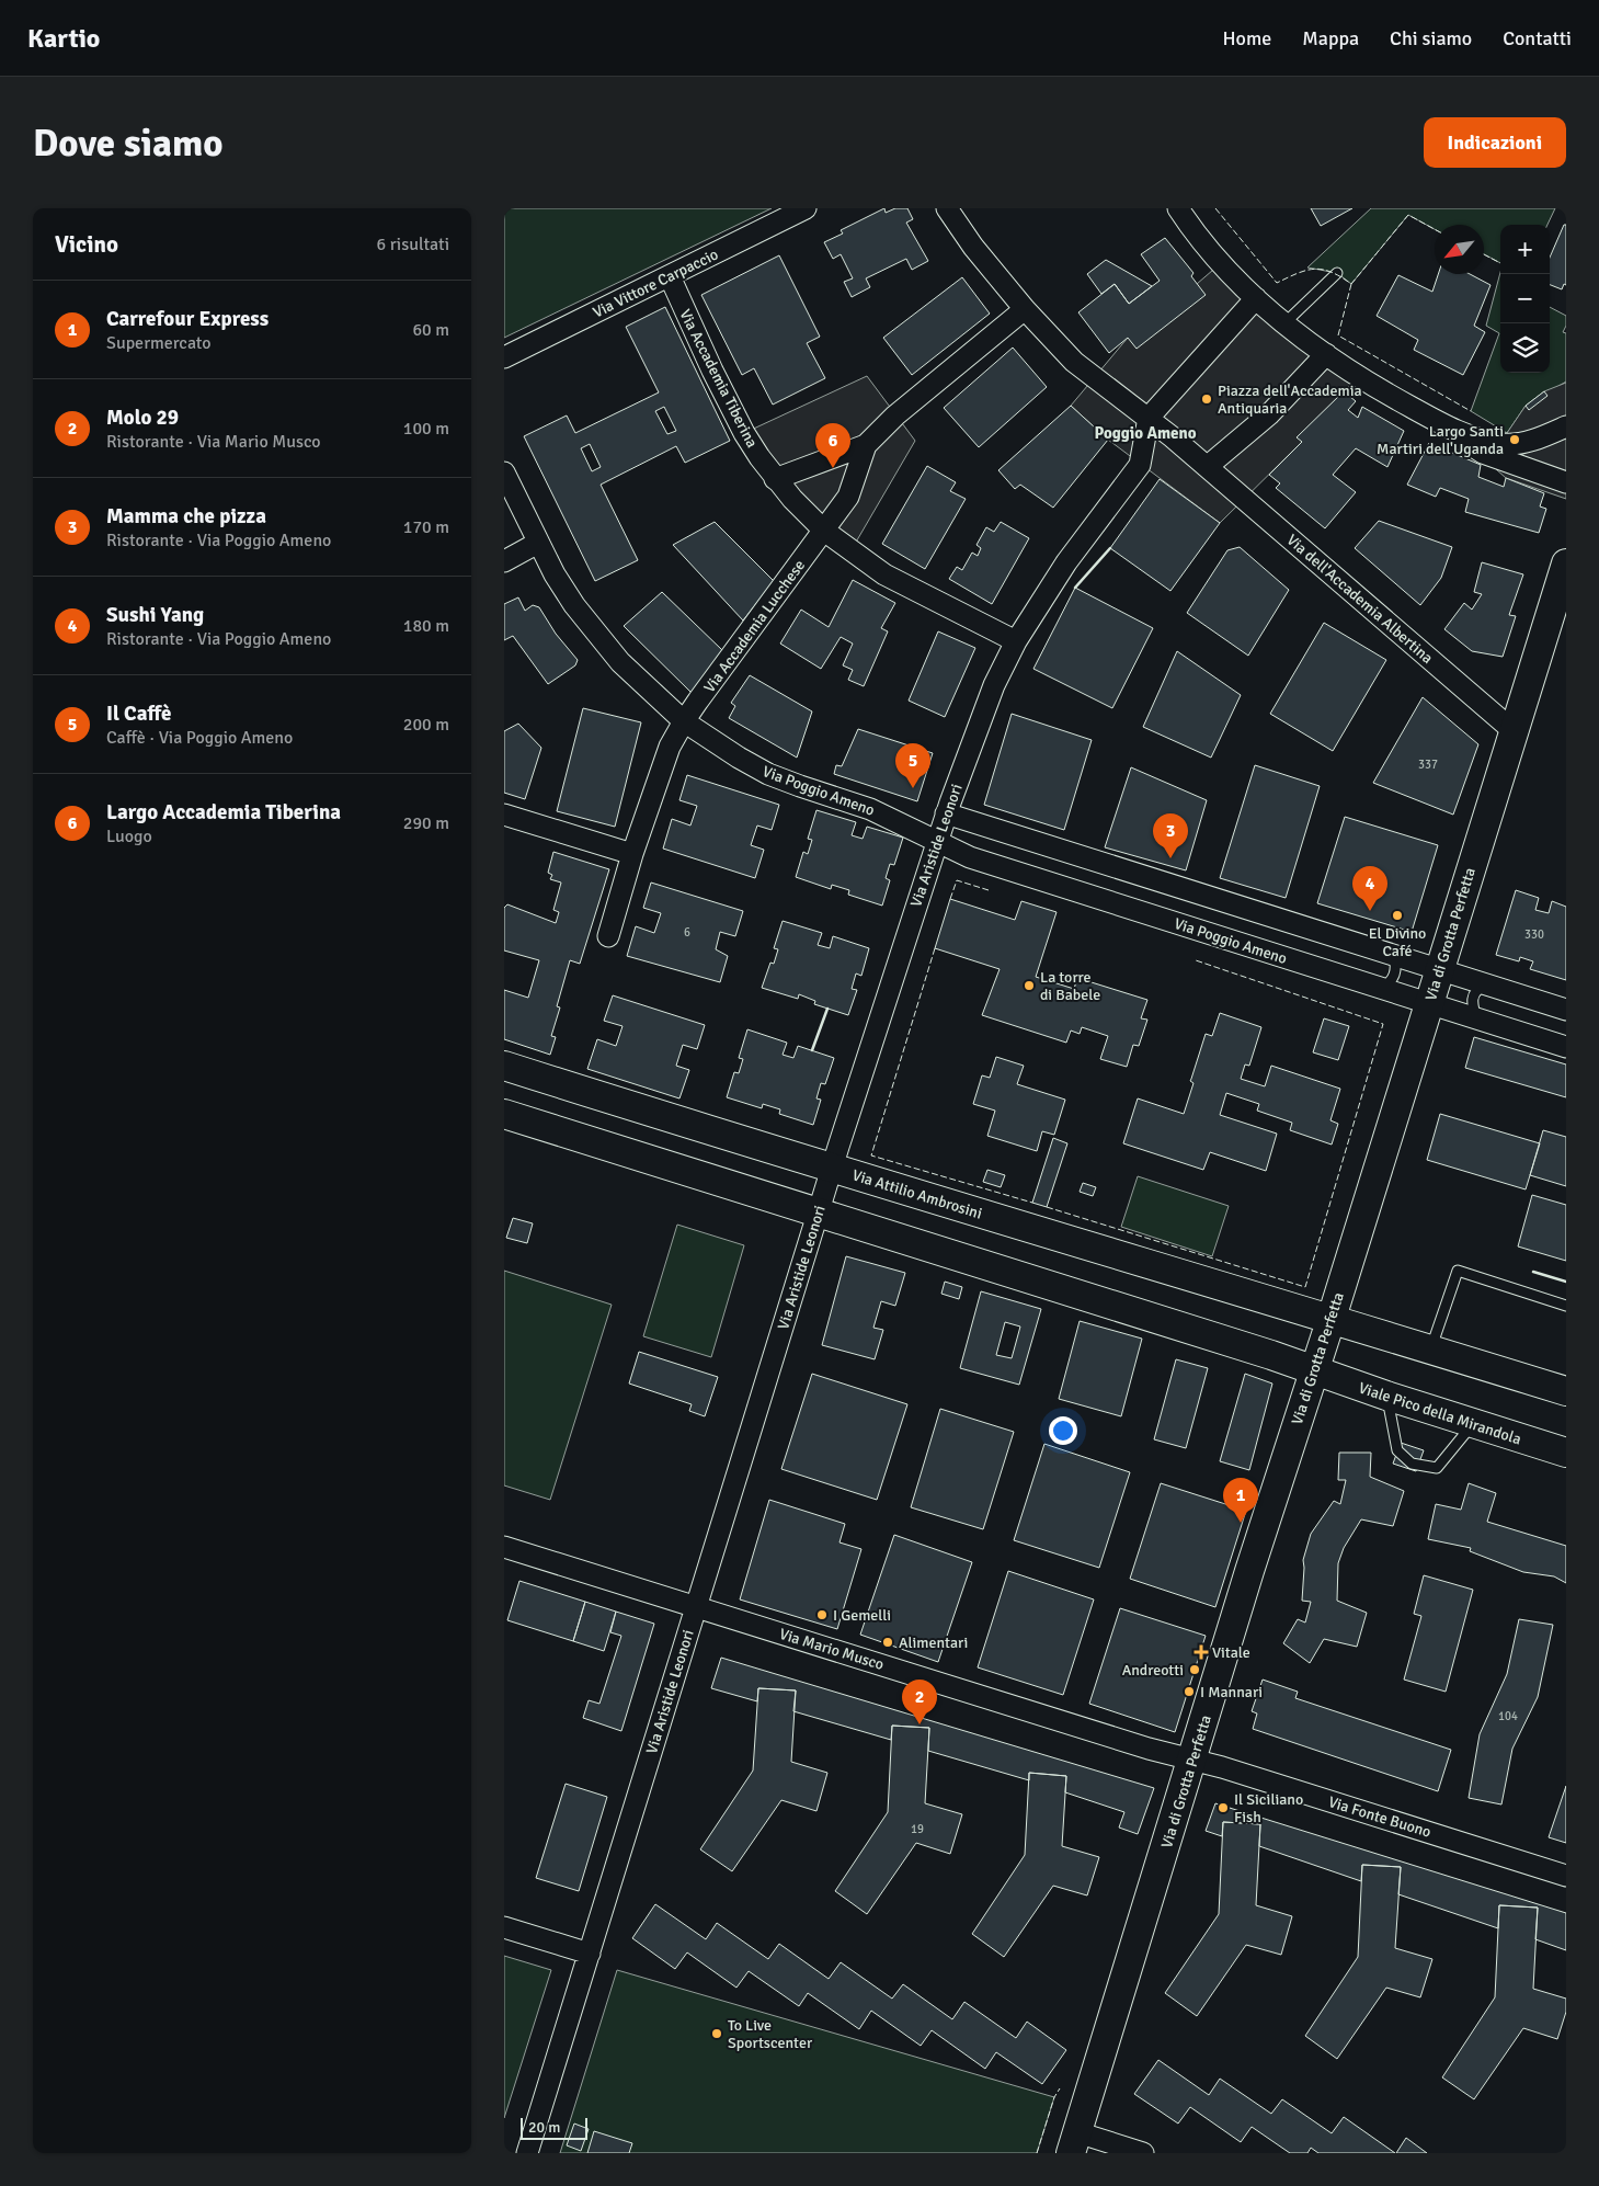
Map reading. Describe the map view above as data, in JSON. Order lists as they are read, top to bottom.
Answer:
{
  "streets": {
    "street": [
      "Via Vittore Carpaccio",
      "Via Accademia Tiberina",
      "Via dell'Accademia Albertina",
      "Via Accademia Lucchese",
      "Via Poggio Ameno",
      "Via Aristide Leonori",
      "Via di Grotta Perfetta",
      "Via Attilio Ambrosini",
      "Viale Pico della Mirandola",
      "Via Mario Musco",
      "Via Fonte Buono"
    ]
  },
  "crossings": [
    ["Via Vittore Carpaccio", "Via Accademia Tiberina"],
    ["Via Accademia Tiberina", "Via Accademia Lucchese"],
    ["Via Accademia Tiberina", "Via Aristide Leonori"],
    ["Via dell'Accademia Albertina", "Via Aristide Leonori"],
    ["Via dell'Accademia Albertina", "Via di Grotta Perfetta"],
    ["Via Accademia Lucchese", "Via Poggio Ameno"],
    ["Via Poggio Ameno", "Via Aristide Leonori"],
    ["Via Poggio Ameno", "Via di Grotta Perfetta"],
    ["Via Aristide Leonori", "Via Attilio Ambrosini"],
    ["Via Aristide Leonori", "Via Mario Musco"],
    ["Via di Grotta Perfetta", "Via Attilio Ambrosini"],
    ["Via di Grotta Perfetta", "Viale Pico della Mirandola"],
    ["Via di Grotta Perfetta", "Via Mario Musco"],
    ["Via di Grotta Perfetta", "Via Fonte Buono"],
    ["Via Mario Musco", "Via Fonte Buono"]
  ],
  "districts": ["Poggio Ameno"],
  "places": {
    "other": [
      "Piazza dell'Accademia Antiquaria",
      "Largo Santi Martiri dell'Uganda",
      "El Divino Café",
      "La torre di Babele",
      "I Gemelli",
      "Alimentari",
      "Andreotti",
      "I Mannari",
      "Il Siciliano Fish",
      "To Live Sportscenter"
    ],
    "health": ["Vitale"]
  },
  "house_numbers": [
    "337",
    "6",
    "330",
    "104",
    "19"
  ],
  "scale_bar": "20 m",
  "north": "bottom left",
  "page": {
    "header": "Kartio",
    "nav": [
      "Home",
      "Mappa",
      "Chi siamo",
      "Contatti"
    ],
    "buttons": "Indicazioni",
    "title": "Dove siamo",
    "heading": ["Vicino", "6 risultati"],
    "map_buttons": ["+", "−"],
    "list": [
      {
        "mark": "1",
        "name": "Carrefour Express",
        "note": "Supermercato",
        "value": "60 m"
      },
      {
        "mark": "2",
        "name": "Molo 29",
        "note": "Ristorante · Via Mario Musco",
        "value": "100 m"
      },
      {
        "mark": "3",
        "name": "Mamma che pizza",
        "note": "Ristorante · Via Poggio Ameno",
        "value": "170 m"
      },
      {
        "mark": "4",
        "name": "Sushi Yang",
        "note": "Ristorante · Via Poggio Ameno",
        "value": "180 m"
      },
      {
        "mark": "5",
        "name": "Il Caffè",
        "note": "Caffè · Via Poggio Ameno",
        "value": "200 m"
      },
      {
        "mark": "6",
        "name": "Largo Accademia Tiberina",
        "note": "Luogo",
        "value": "290 m"
      }
    ],
    "pins": [
      "6",
      "5",
      "3",
      "4",
      "1",
      "2"
    ],
    "scale": "20 m"
  }
}
